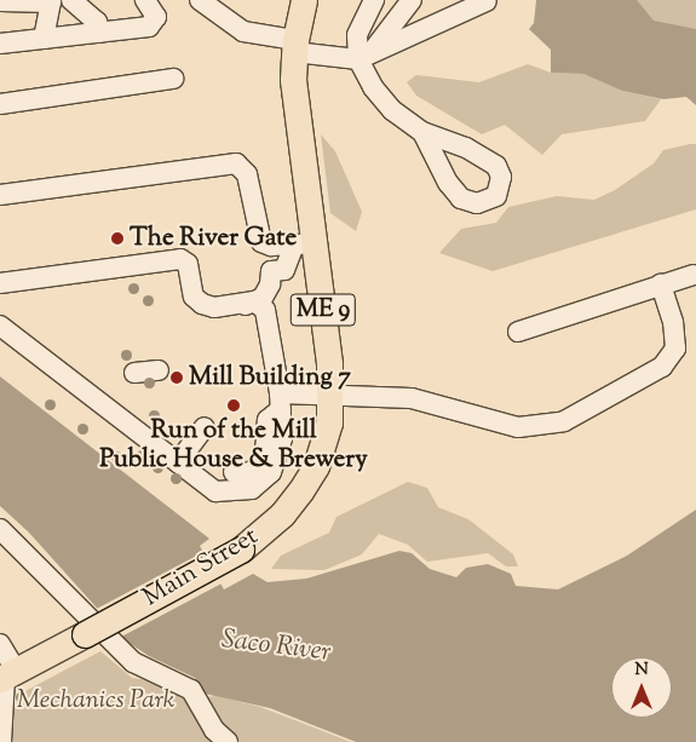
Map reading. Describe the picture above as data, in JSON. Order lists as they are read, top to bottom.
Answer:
{
  "streets": {
    "main road": ["ME 9", "Main Street"]
  },
  "water": ["Saco River"],
  "parks": ["Mechanics Park"],
  "places": ["The River Gate", "Mill Building 7", "Run of the Mill Public House & Brewery"],
  "north": "top"
}
